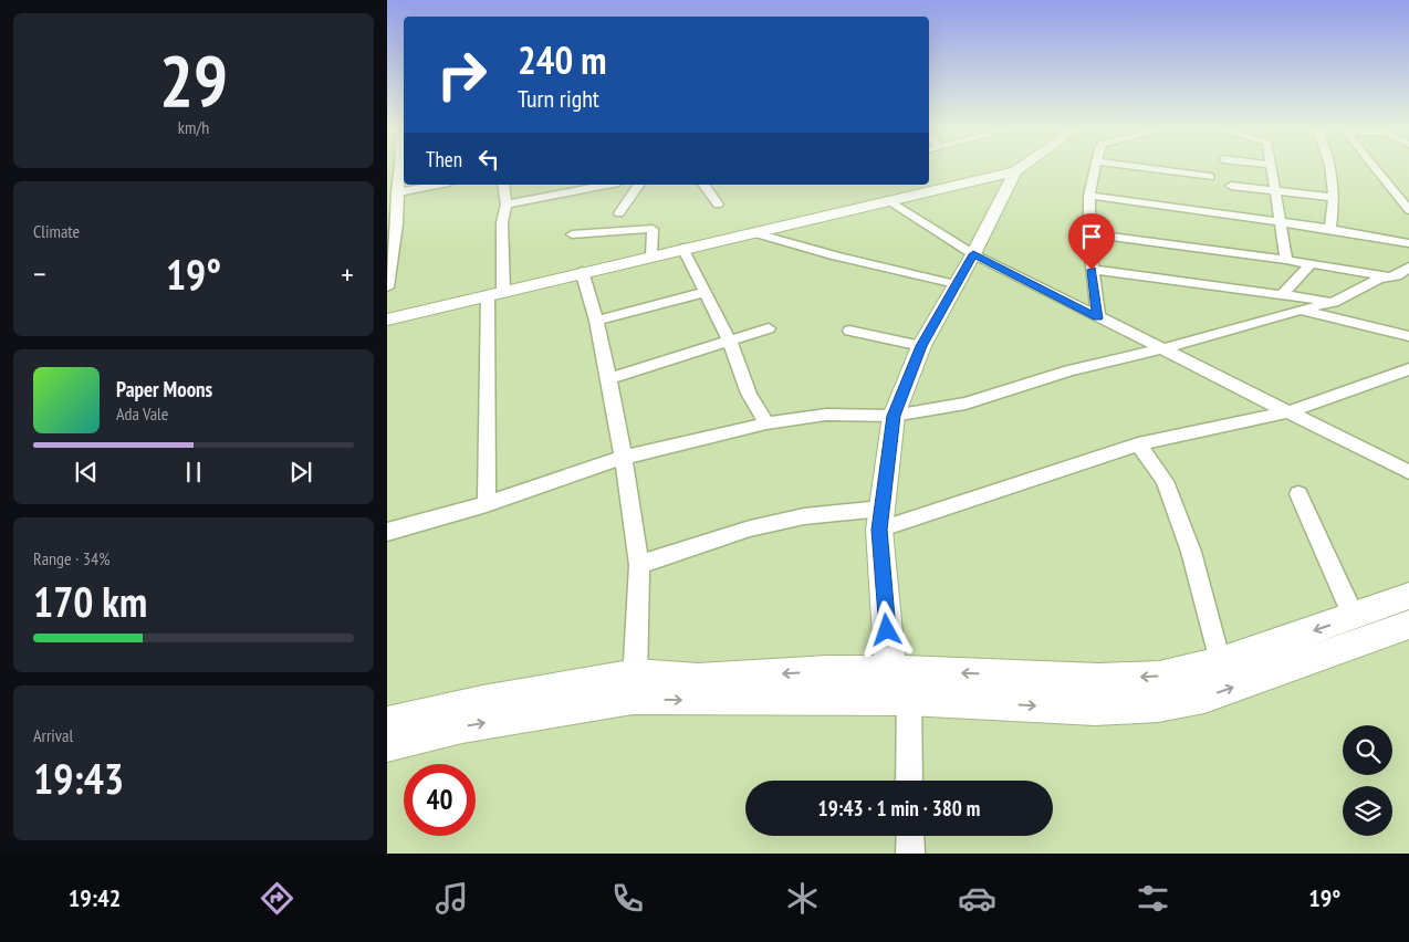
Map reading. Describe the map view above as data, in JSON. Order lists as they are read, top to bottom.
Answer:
{
  "page": {
    "tile": [
      ["29", "km/h"],
      "Climate",
      ["Range · 34%", "170 km"],
      ["Arrival", "19:43"]
    ],
    "turn": ["240 m", "Turn right"],
    "then": "Then",
    "heat": ["−", "19°", "+"],
    "song": ["Paper Moons", "Ada Vale"],
    "limit": "40",
    "trip": "19:43 · 1 min · 380 m",
    "tabs": ["19:42", "19°"]
  }
}
